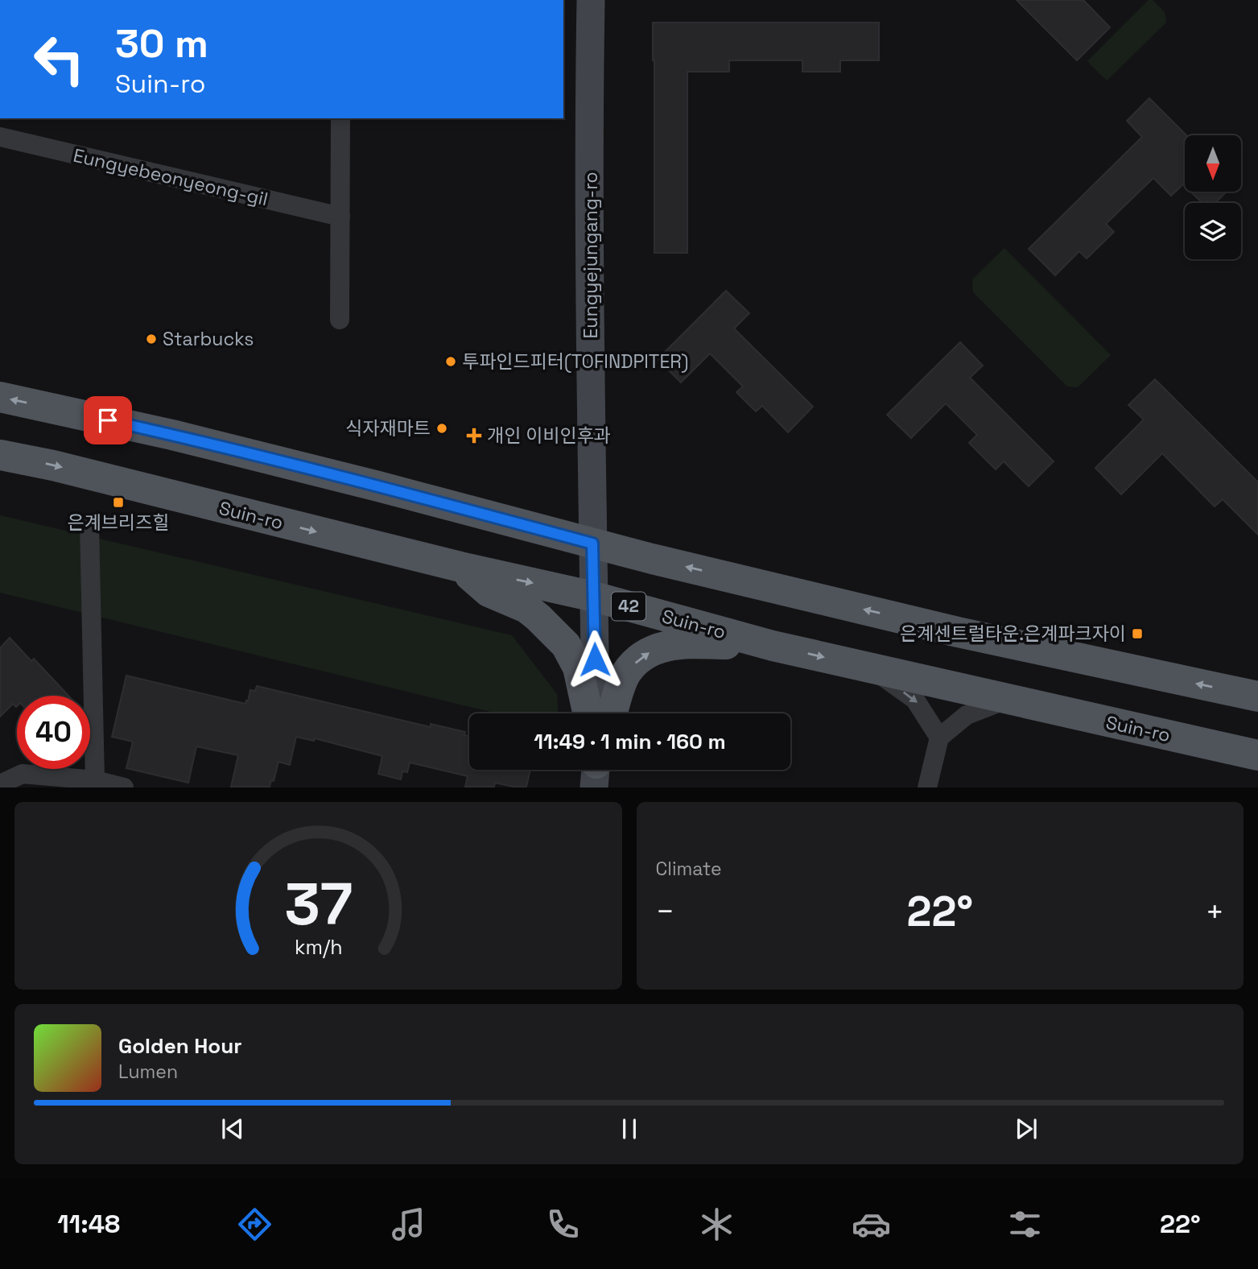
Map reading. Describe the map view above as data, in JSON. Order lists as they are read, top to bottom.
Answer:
{
  "streets": {
    "main road": ["Suin-ro", "42"],
    "street": ["Eungyebeonyeong-gil", "Eungyejungang-ro"]
  },
  "crossings": [
    ["Eungyejungang-ro", "Suin-ro"]
  ],
  "places": {
    "other": ["Starbucks", "투파인드피터(TOFINDPITER)", "식자재마트"],
    "health": ["개인 이비인후과"],
    "transit": ["은계브리즈힐", "은계센트럴타운.은계파크자이"]
  },
  "north": "bottom",
  "page": {
    "turn": ["30 m", "Suin-ro"],
    "limit": "40",
    "trip": "11:49 · 1 min · 160 m",
    "tile": "Climate",
    "heat": ["−", "22°", "+"],
    "song": ["Golden Hour", "Lumen"],
    "tabs": ["11:48", "22°"],
    "gauge": ["37", "km/h"]
  }
}
